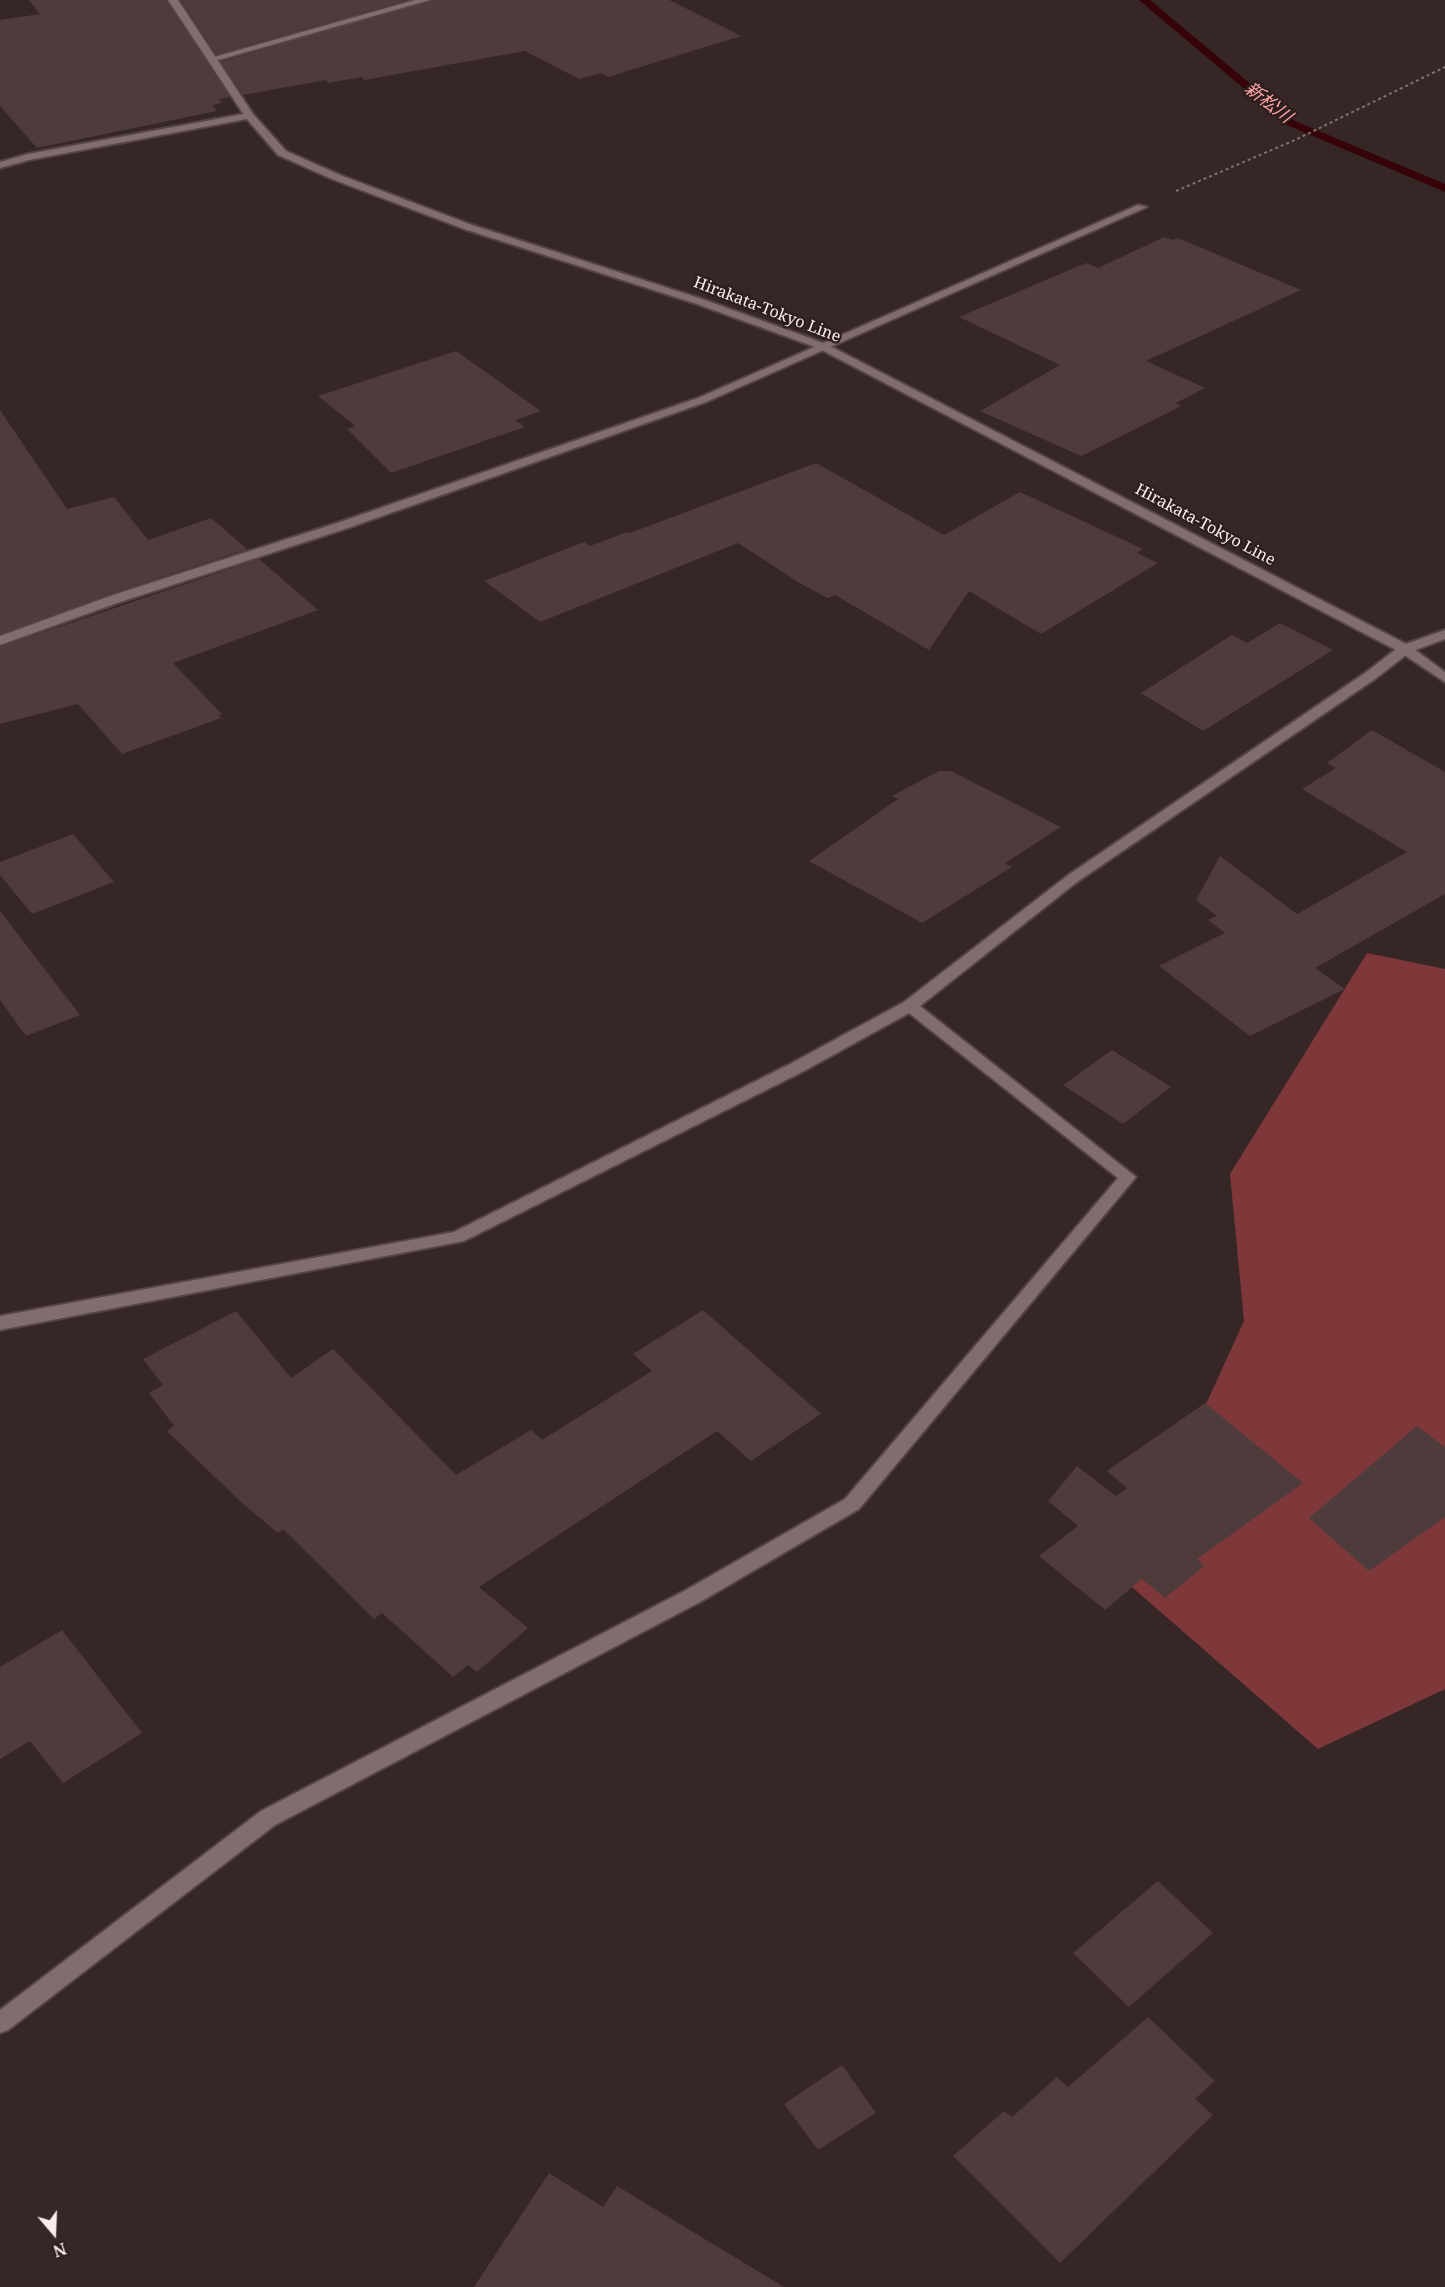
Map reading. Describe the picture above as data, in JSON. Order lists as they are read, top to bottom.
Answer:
{
  "streets": {
    "street": ["Hirakata-Tokyo Line"]
  },
  "water": ["新松川"],
  "north": "bottom"
}
